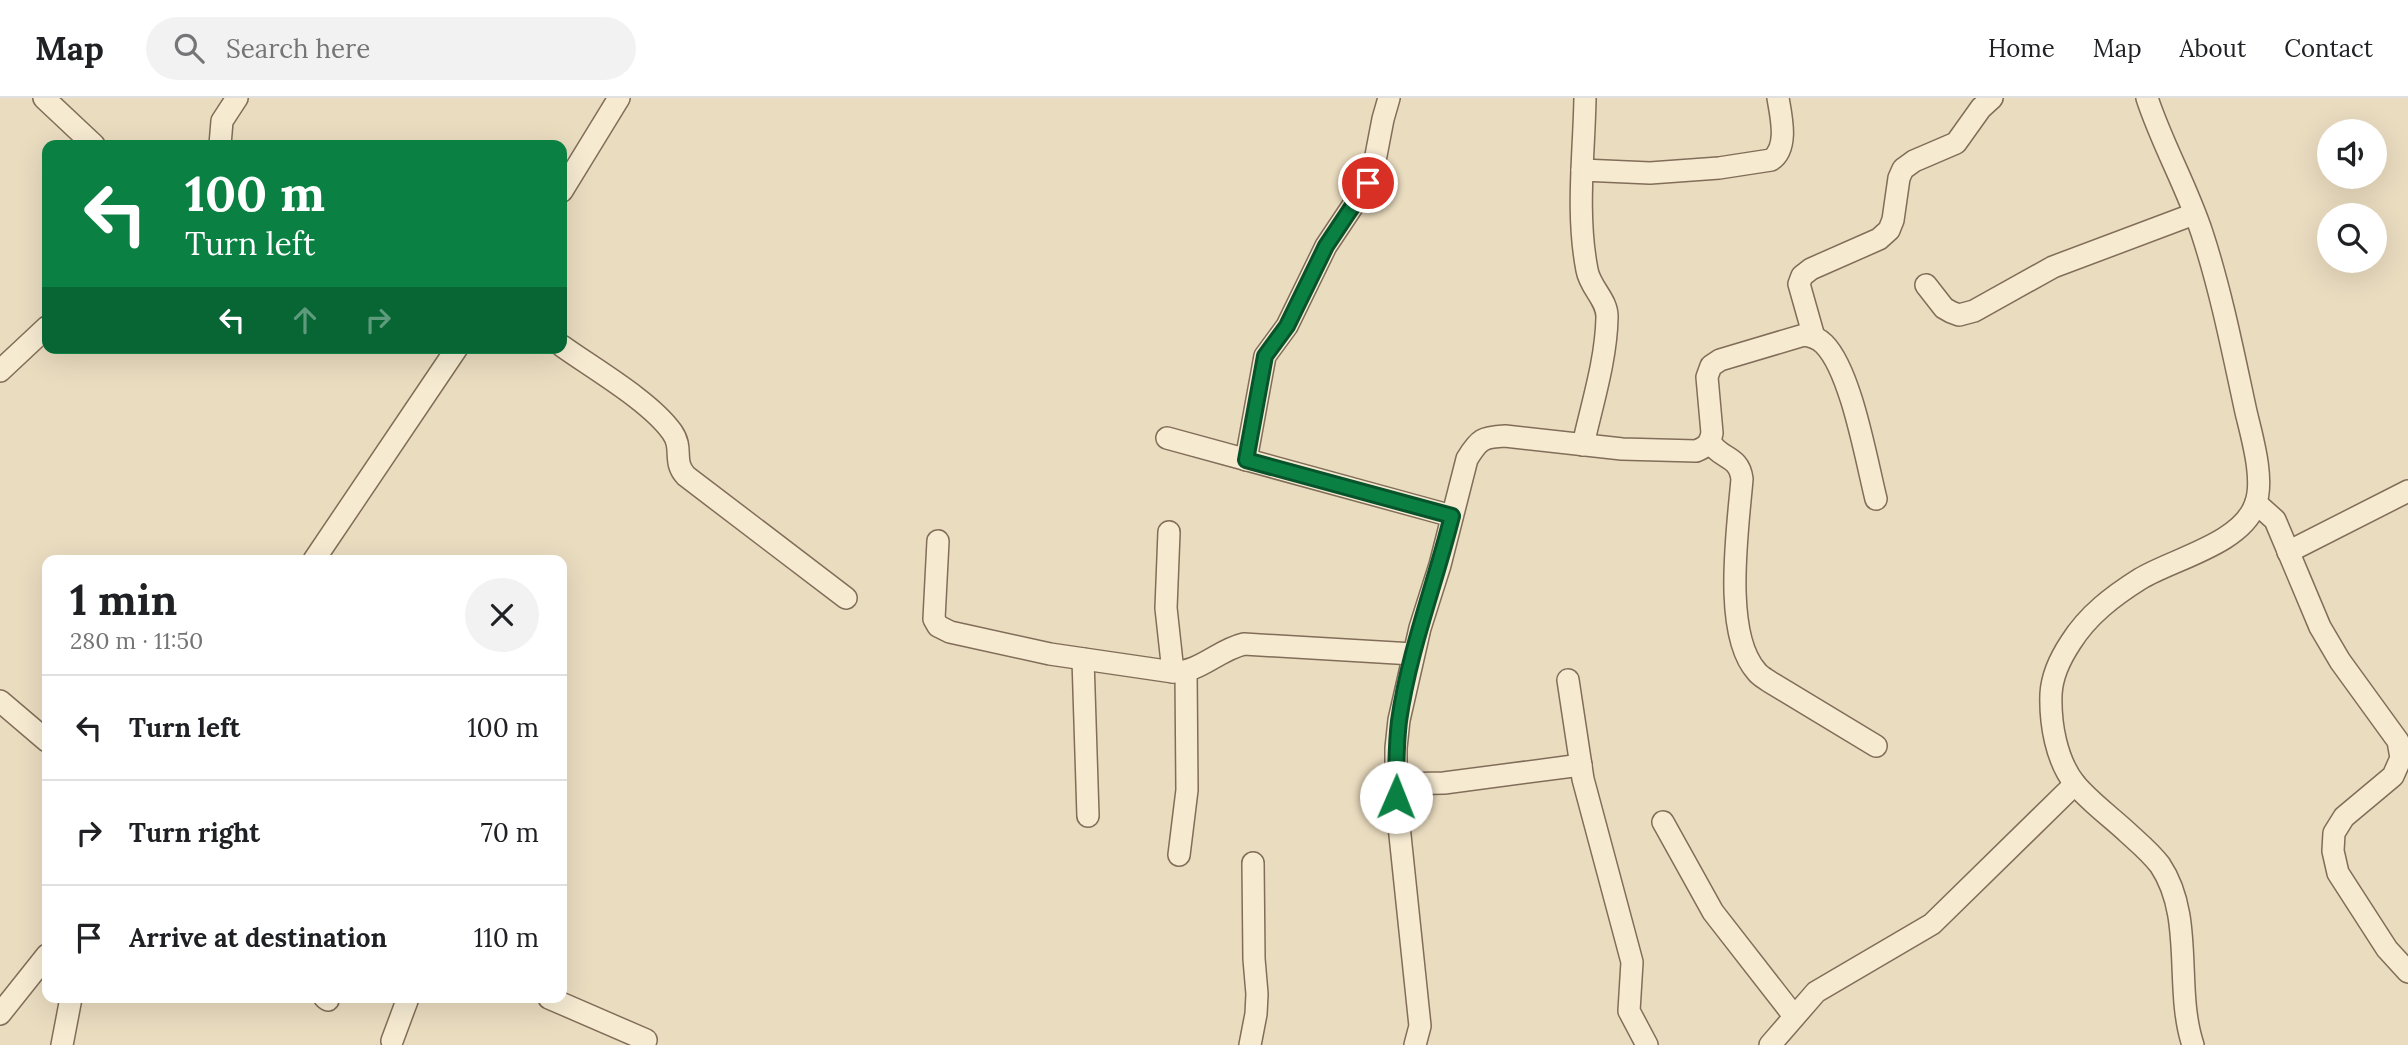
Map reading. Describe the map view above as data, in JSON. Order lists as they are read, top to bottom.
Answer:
{
  "page": {
    "header": "Map",
    "search": "Search here",
    "nav": [
      "Home",
      "Map",
      "About",
      "Contact"
    ],
    "turn": ["100 m", "Turn left"],
    "heading": ["1 min", "280 m · 11:50"],
    "list": [
      {
        "name": "Turn left",
        "value": "100 m"
      },
      {
        "name": "Turn right",
        "value": "70 m"
      },
      {
        "name": "Arrive at destination",
        "value": "110 m"
      }
    ]
  }
}
